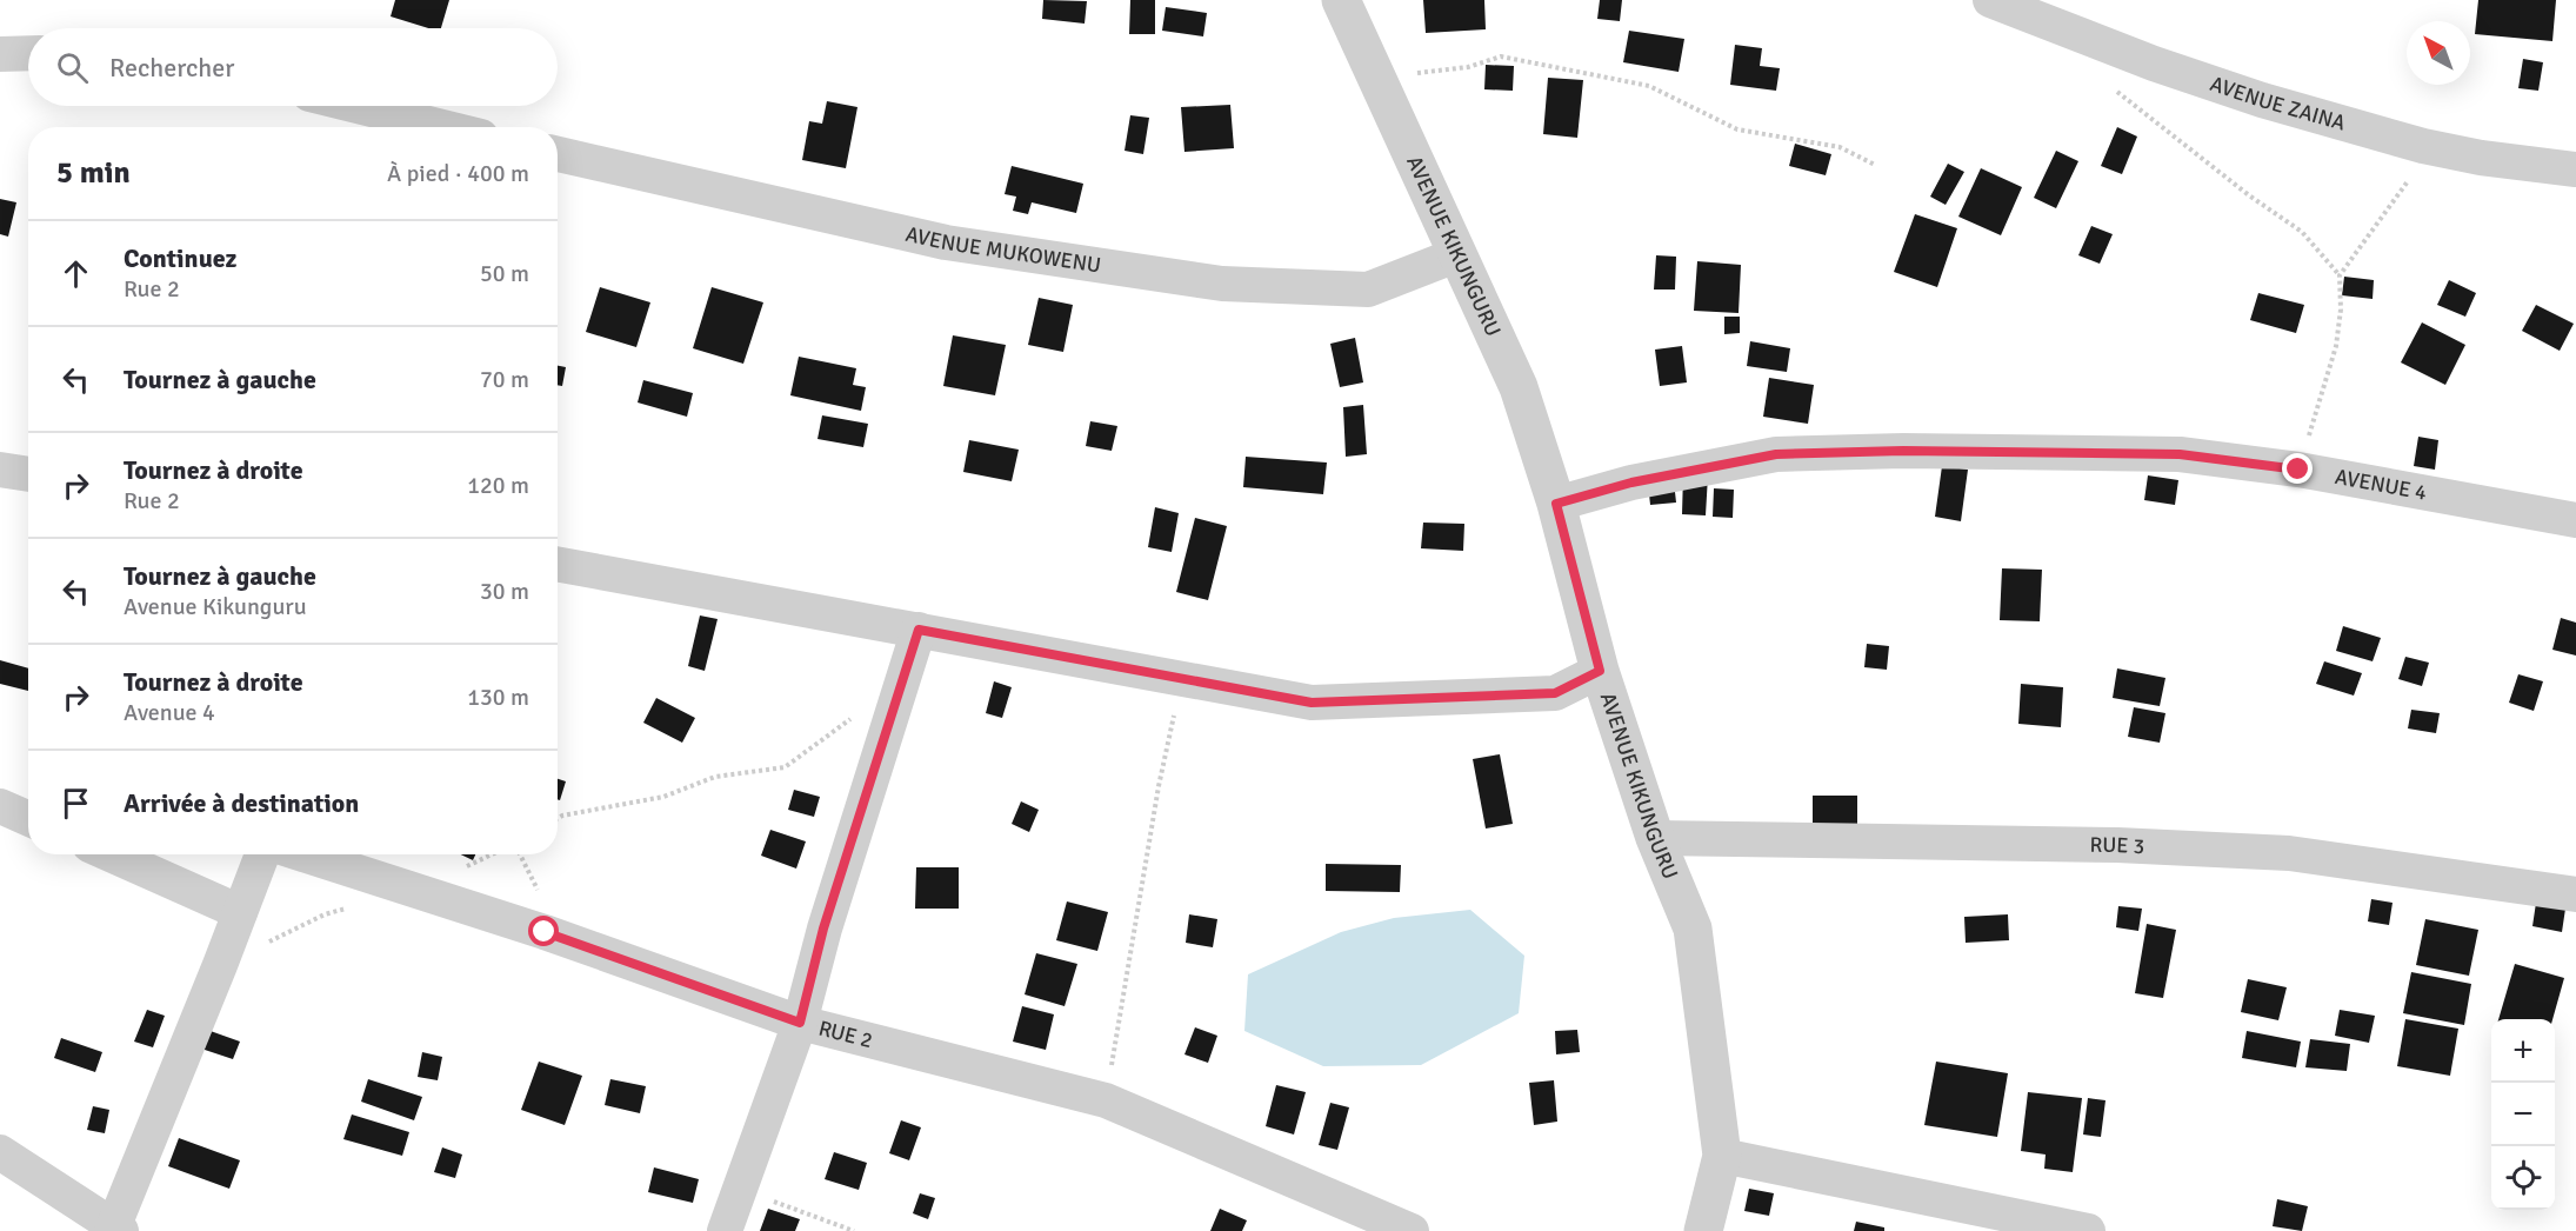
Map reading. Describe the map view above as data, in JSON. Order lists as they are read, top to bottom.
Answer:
{
  "streets": {
    "street": [
      "AVENUE ZAINA",
      "AVENUE KIKUNGURU",
      "AVENUE MUKOWENU",
      "AVENUE 4",
      "RUE 3",
      "RUE 2"
    ]
  },
  "crossings": [
    ["AVENUE KIKUNGURU", "AVENUE MUKOWENU"],
    ["AVENUE KIKUNGURU", "AVENUE 4"],
    ["AVENUE KIKUNGURU", "RUE 3"]
  ],
  "north": "top left",
  "page": {
    "search": "Rechercher",
    "heading": ["5 min", "À pied · 400 m"],
    "list": [
      ["Continuez", "Rue 2", "50 m"],
      ["Tournez à gauche", "70 m"],
      ["Tournez à droite", "Rue 2", "120 m"],
      ["Tournez à gauche", "Avenue Kikunguru", "30 m"],
      ["Tournez à droite", "Avenue 4", "130 m"],
      "Arrivée à destination"
    ],
    "map_buttons": ["+", "−"]
  }
}
